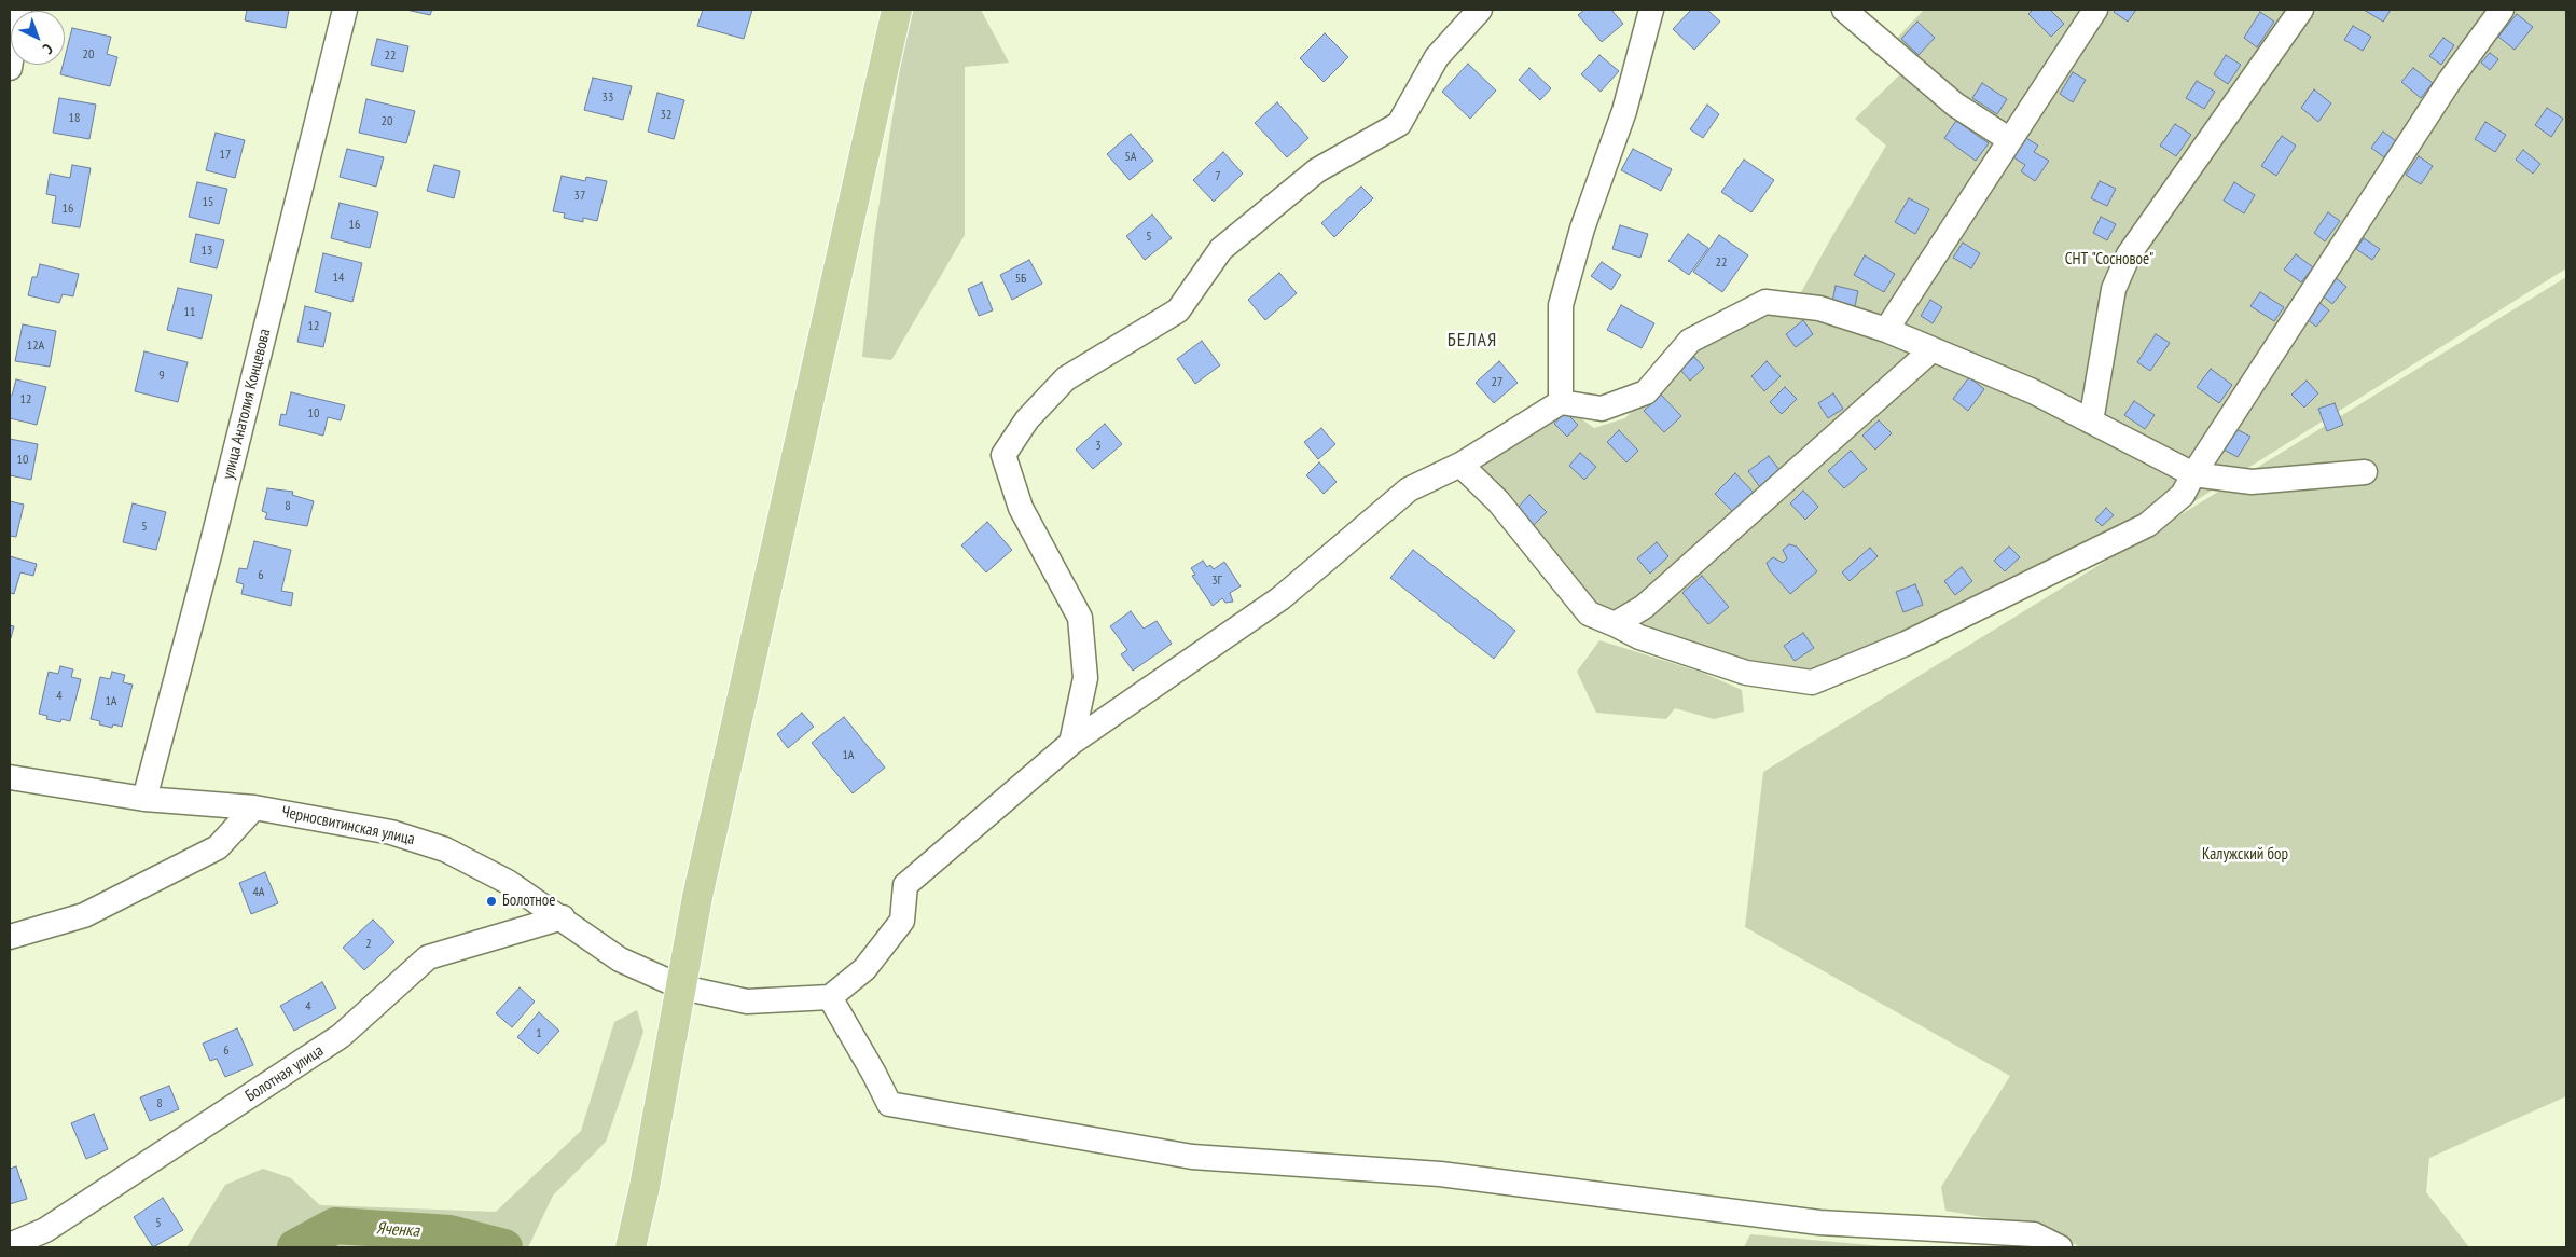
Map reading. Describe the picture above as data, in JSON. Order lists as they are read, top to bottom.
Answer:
{
  "streets": {
    "street": ["улица Анатолия Концевова", "Черносвитинская улица", "Болотная улица"]
  },
  "crossings": [
    ["улица Анатолия Концевова", "Черносвитинская улица"],
    ["Черносвитинская улица", "Болотная улица"]
  ],
  "districts": ["БЕЛАЯ"],
  "water": ["Яченка"],
  "parks": ["СНТ \"Сосновое\"", "Калужский бор"],
  "places": ["Болотное"],
  "house_numbers": [
    "20",
    "22",
    "33",
    "32",
    "18",
    "20",
    "17",
    "5А",
    "7",
    "37",
    "15",
    "16",
    "16",
    "5",
    "13",
    "22",
    "14",
    "5Б",
    "11",
    "12",
    "12А",
    "9",
    "27",
    "12",
    "10",
    "3",
    "10",
    "8",
    "5",
    "6",
    "3Г",
    "4",
    "1А",
    "1А",
    "4А",
    "2",
    "4",
    "1",
    "6",
    "8",
    "5"
  ],
  "north": "bottom right"
}
